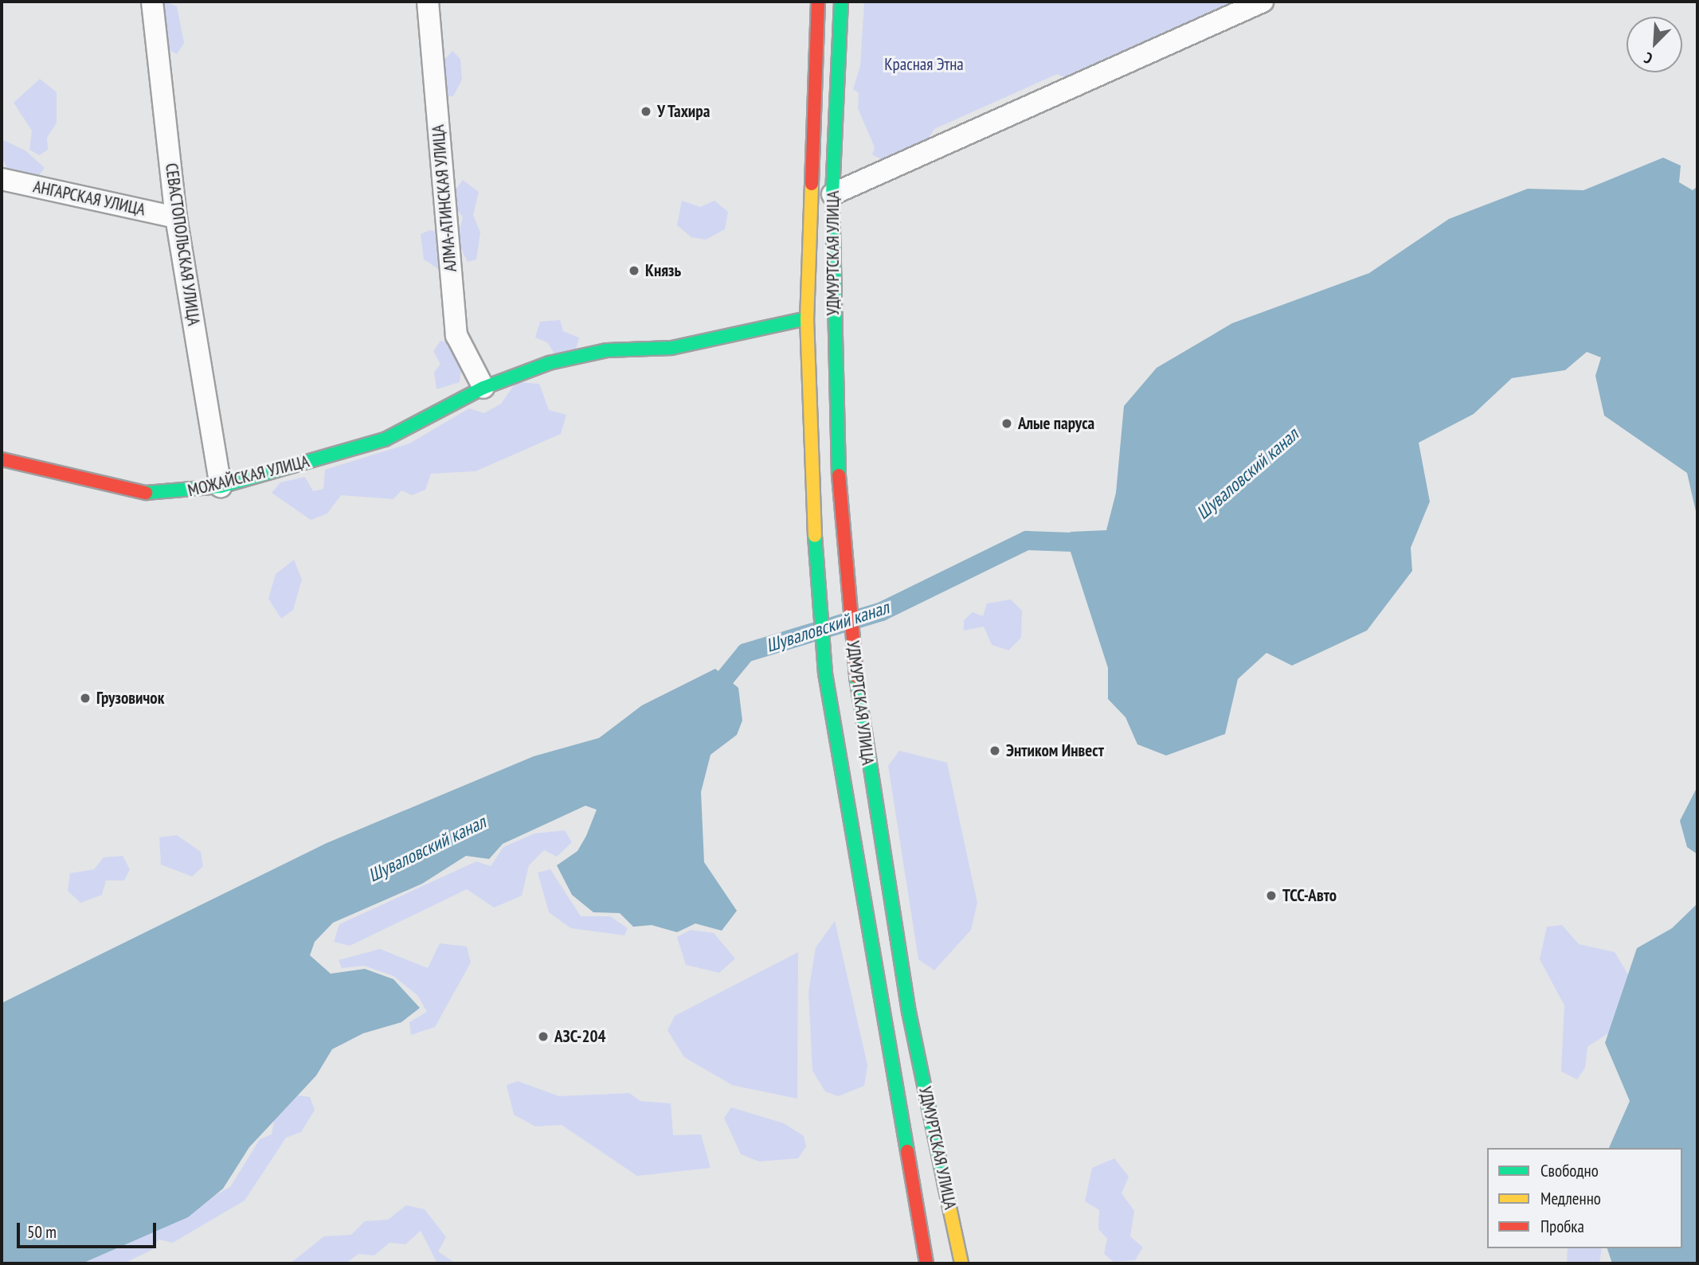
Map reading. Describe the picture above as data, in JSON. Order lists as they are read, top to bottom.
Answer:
{
  "streets": {
    "main road": ["УДМУРТСКАЯ УЛИЦА", "МОЖАЙСКАЯ УЛИЦА"],
    "street": ["АНГАРСКАЯ УЛИЦА", "АЛМА-АТИНСКАЯ УЛИЦА", "СЕВАСТОПОЛЬСКАЯ УЛИЦА"]
  },
  "crossings": [
    ["АНГАРСКАЯ УЛИЦА", "СЕВАСТОПОЛЬСКАЯ УЛИЦА"],
    ["АЛМА-АТИНСКАЯ УЛИЦА", "МОЖАЙСКАЯ УЛИЦА"],
    ["СЕВАСТОПОЛЬСКАЯ УЛИЦА", "МОЖАЙСКАЯ УЛИЦА"],
    ["УДМУРТСКАЯ УЛИЦА", "МОЖАЙСКАЯ УЛИЦА"]
  ],
  "water": ["Шуваловский канал"],
  "parks": ["Красная Этна"],
  "places": [
    "У Тахира",
    "Князь",
    "Алые паруса",
    "Грузовичок",
    "Энтиком Инвест",
    "ТСС-Авто",
    "АЗС-204"
  ],
  "legend": ["Свободно", "Медленно", "Пробка"],
  "scale_bar": "50 m",
  "north": "bottom left"
}
